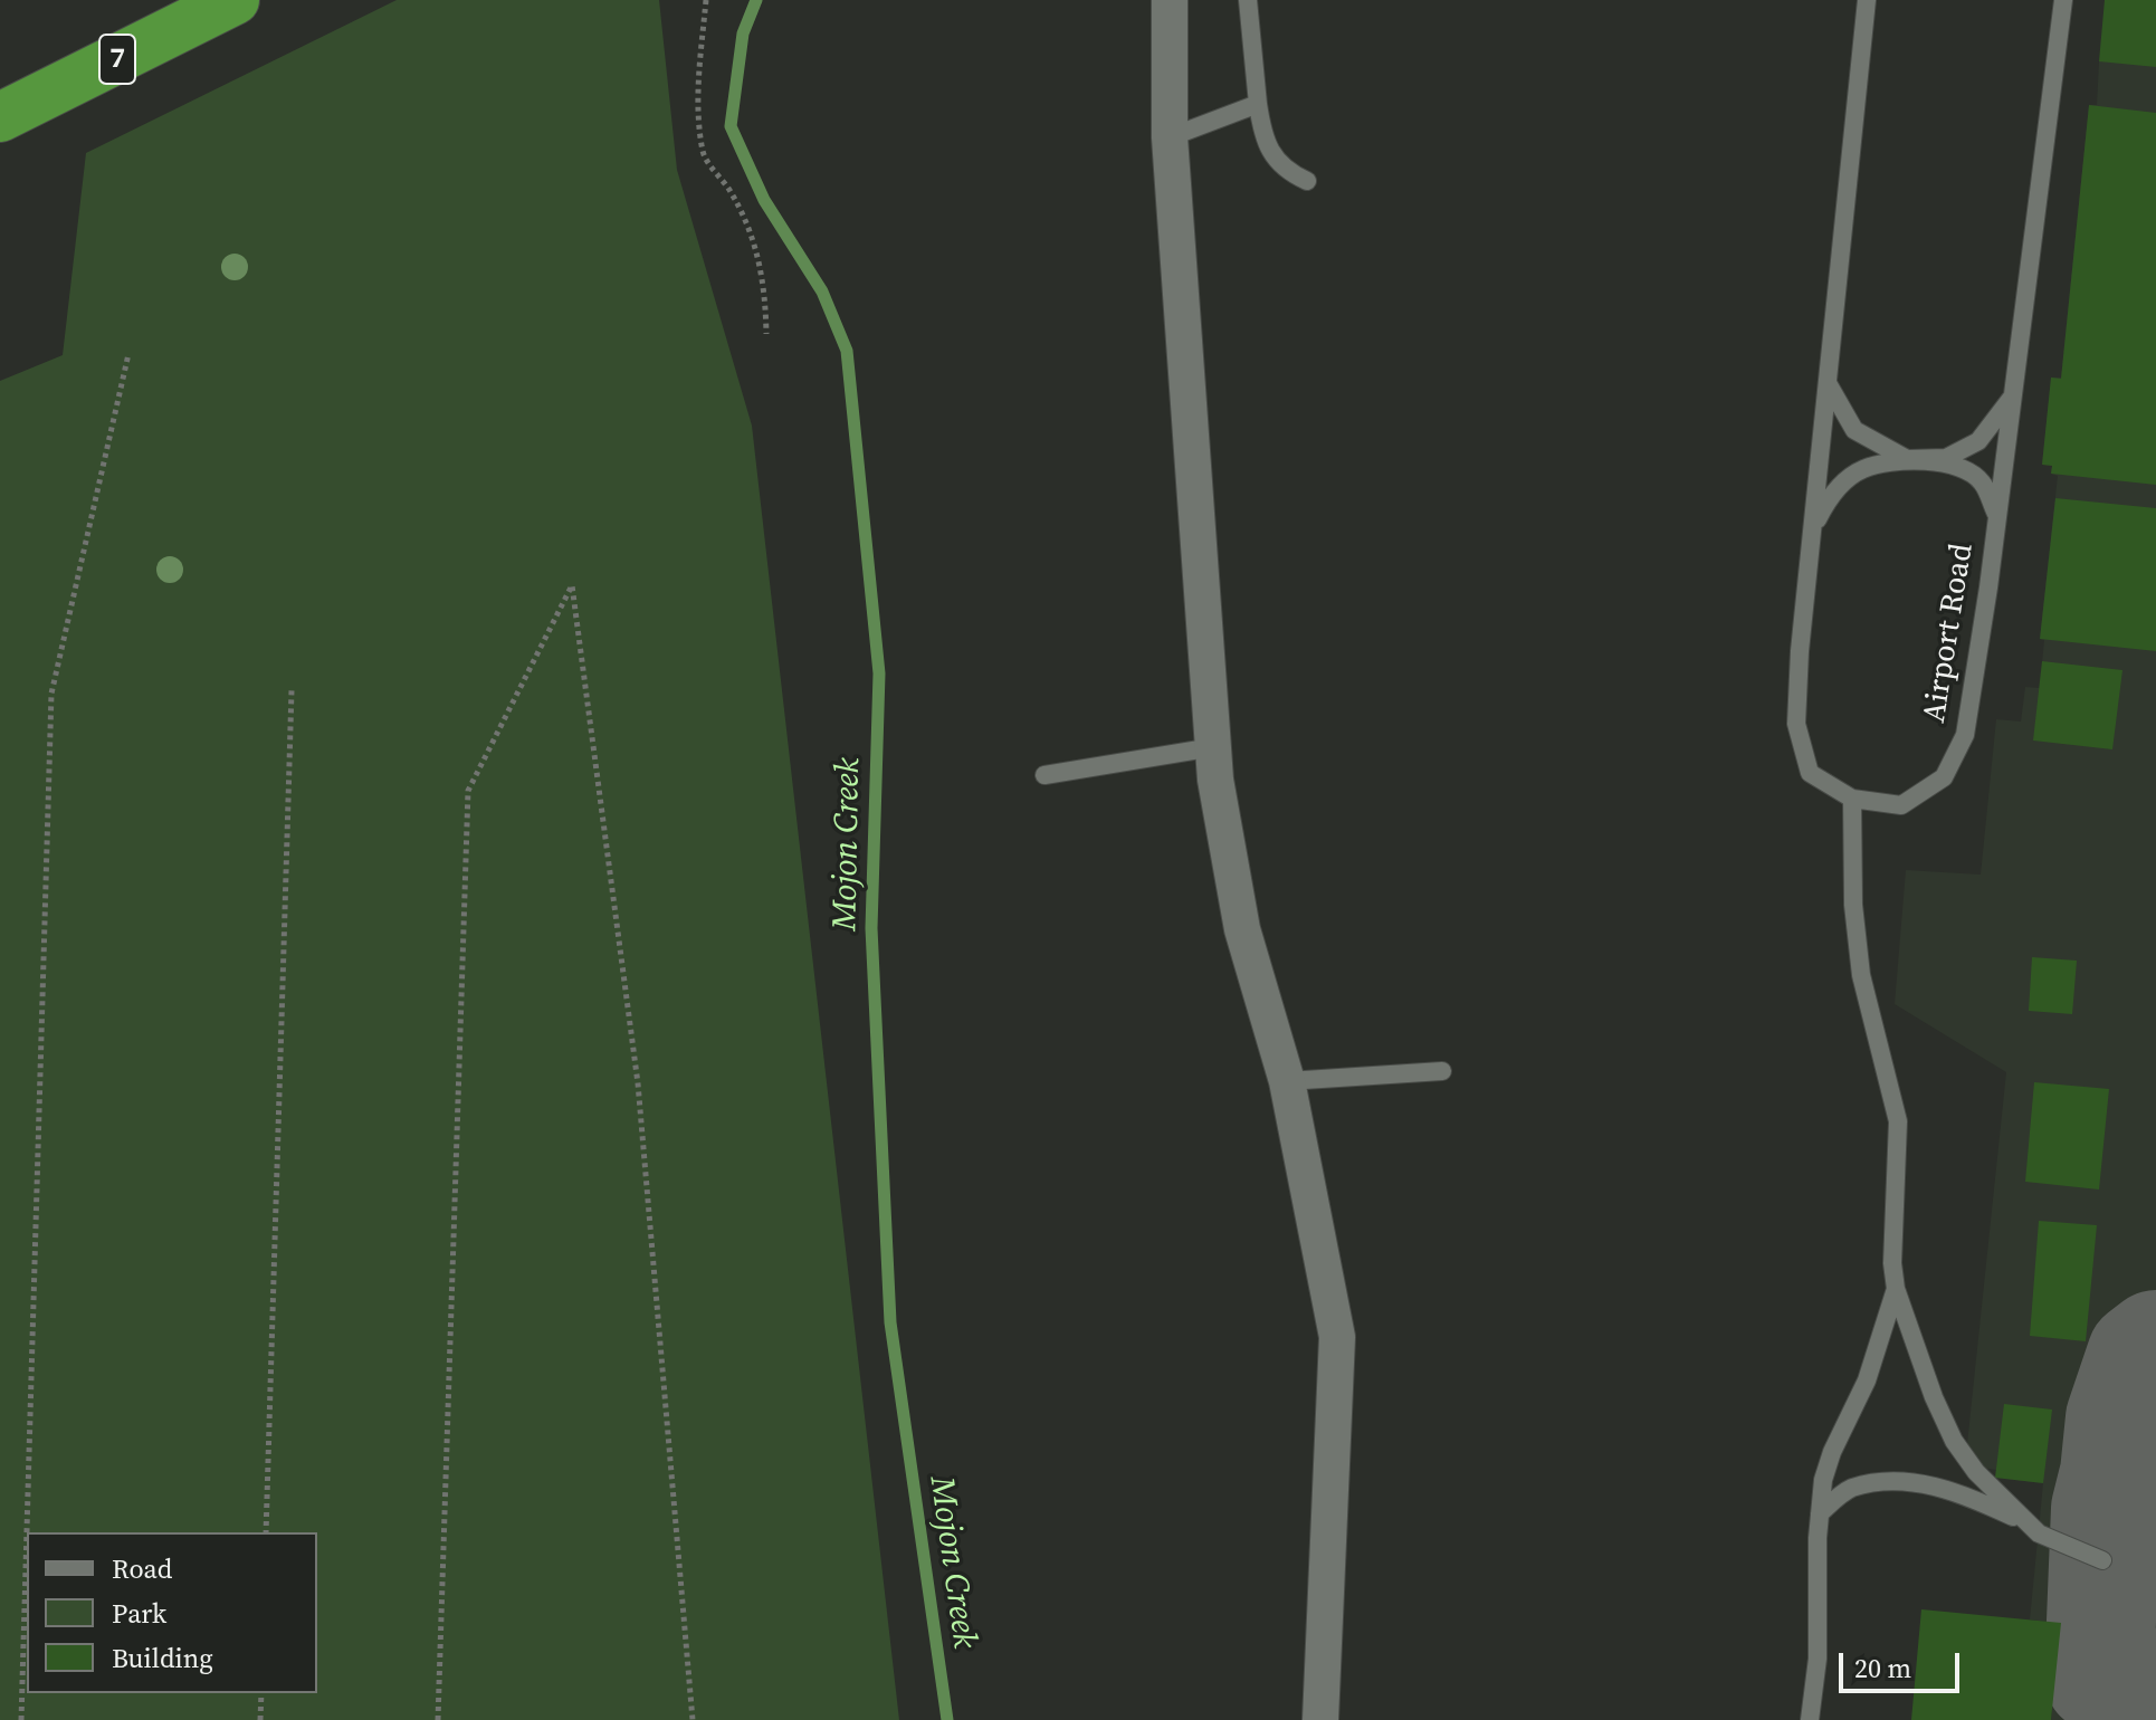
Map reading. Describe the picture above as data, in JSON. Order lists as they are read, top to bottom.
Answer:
{
  "streets": {
    "highway": ["7"],
    "lane": ["Airport Road"]
  },
  "water": ["Mojon Creek"],
  "legend": ["Road", "Park", "Building"],
  "scale_bar": "20 m"
}
